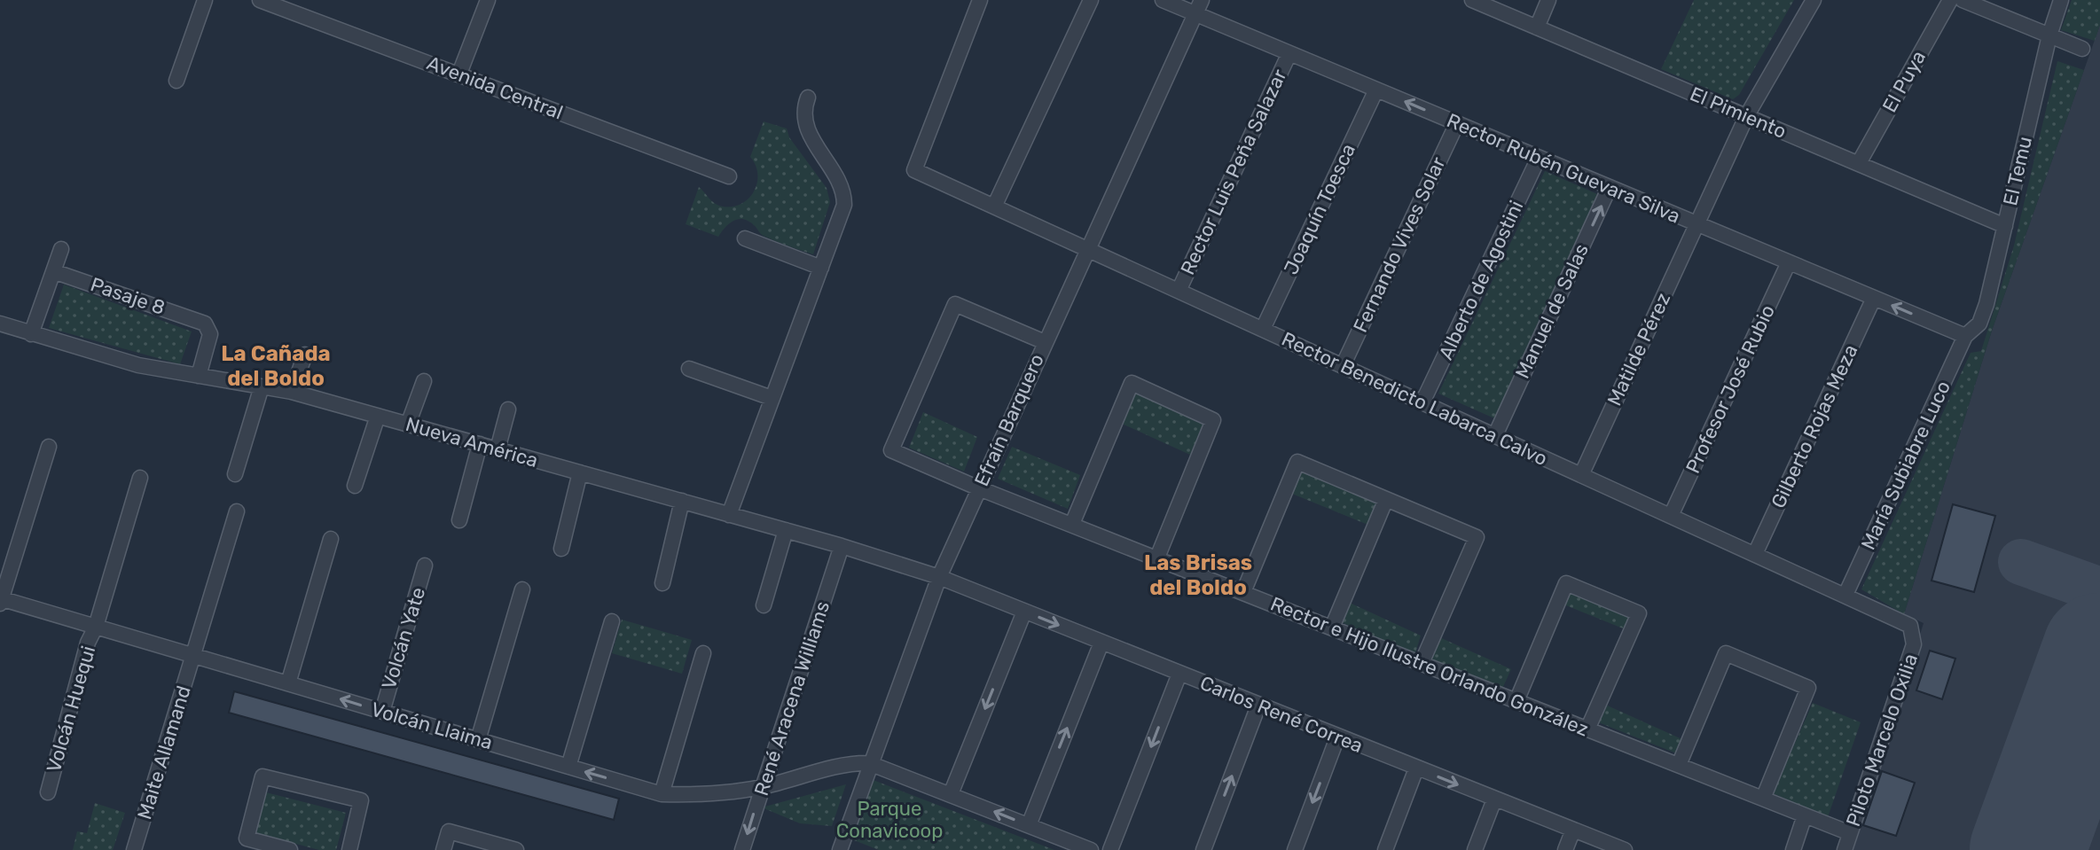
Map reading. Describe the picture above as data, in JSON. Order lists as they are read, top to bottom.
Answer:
{
  "streets": {
    "street": [
      "El Puya",
      "Avenida Central",
      "El Pimiento",
      "Rector Rubén Guevara Silva",
      "El Temu",
      "Rector Luis Peña Salazar",
      "Joaquín Toesca",
      "Fernando Vives Solar",
      "Alberto de Agostini",
      "Pasaje 8",
      "Manuel de Salas",
      "Matilde Pérez",
      "Profesor José Rubio",
      "Rector Benedicto Labarca Calvo",
      "Efraín Barquero",
      "Gilberto Rojas Meza",
      "Nueva América",
      "María Subiabre Luco",
      "Volcán Yate",
      "Rector e Hijo Ilustre Orlando González",
      "René Aracena Williams",
      "Volcán Huequi",
      "Carlos René Correa",
      "Volcán Llaima",
      "Piloto Marcelo Oxilia",
      "Maite Allamand"
    ]
  },
  "crossings": [
    ["El Puya", "El Pimiento"],
    ["El Pimiento", "El Temu"],
    ["El Pimiento", "Matilde Pérez"],
    ["Rector Rubén Guevara Silva", "El Temu"],
    ["Rector Rubén Guevara Silva", "Rector Luis Peña Salazar"],
    ["Rector Rubén Guevara Silva", "Joaquín Toesca"],
    ["Rector Rubén Guevara Silva", "Fernando Vives Solar"],
    ["Rector Rubén Guevara Silva", "Alberto de Agostini"],
    ["Rector Rubén Guevara Silva", "Manuel de Salas"],
    ["Rector Rubén Guevara Silva", "Matilde Pérez"],
    ["Rector Rubén Guevara Silva", "Profesor José Rubio"],
    ["Rector Rubén Guevara Silva", "Efraín Barquero"],
    ["Rector Rubén Guevara Silva", "Gilberto Rojas Meza"],
    ["Rector Rubén Guevara Silva", "María Subiabre Luco"],
    ["El Temu", "María Subiabre Luco"],
    ["Rector Luis Peña Salazar", "Rector Benedicto Labarca Calvo"],
    ["Joaquín Toesca", "Rector Benedicto Labarca Calvo"],
    ["Fernando Vives Solar", "Rector Benedicto Labarca Calvo"],
    ["Alberto de Agostini", "Rector Benedicto Labarca Calvo"],
    ["Pasaje 8", "Nueva América"],
    ["Manuel de Salas", "Rector Benedicto Labarca Calvo"],
    ["Matilde Pérez", "Rector Benedicto Labarca Calvo"],
    ["Profesor José Rubio", "Rector Benedicto Labarca Calvo"],
    ["Rector Benedicto Labarca Calvo", "Efraín Barquero"],
    ["Rector Benedicto Labarca Calvo", "Gilberto Rojas Meza"],
    ["Rector Benedicto Labarca Calvo", "María Subiabre Luco"],
    ["Rector Benedicto Labarca Calvo", "Piloto Marcelo Oxilia"],
    ["Efraín Barquero", "Nueva América"],
    ["Efraín Barquero", "Rector e Hijo Ilustre Orlando González"],
    ["Efraín Barquero", "Carlos René Correa"],
    ["Efraín Barquero", "Volcán Llaima"],
    ["Nueva América", "René Aracena Williams"],
    ["Nueva América", "Carlos René Correa"],
    ["Volcán Yate", "Volcán Llaima"],
    ["Rector e Hijo Ilustre Orlando González", "Piloto Marcelo Oxilia"],
    ["René Aracena Williams", "Volcán Llaima"],
    ["Volcán Huequi", "Volcán Llaima"],
    ["Volcán Llaima", "Maite Allamand"]
  ],
  "one_way": ["Manuel de Salas"],
  "districts": ["La Cañada del Boldo", "Las Brisas del Boldo"],
  "parks": ["Parque Conavicoop"]
}
